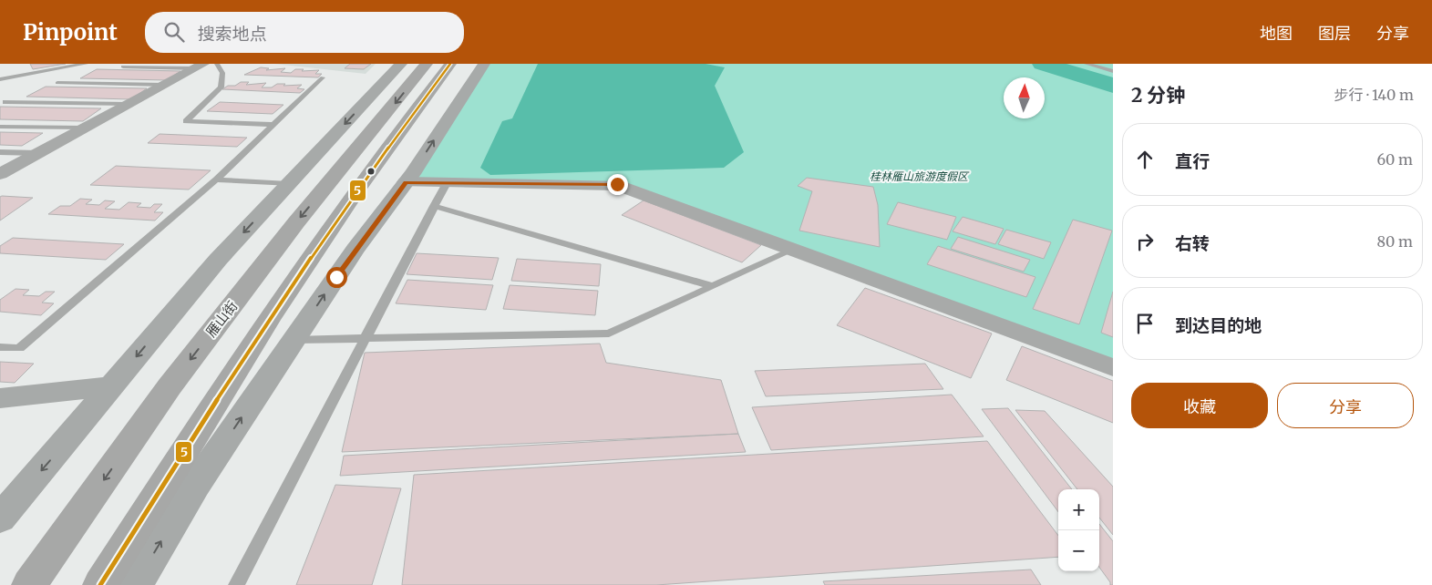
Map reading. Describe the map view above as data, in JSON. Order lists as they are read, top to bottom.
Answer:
{
  "streets": {
    "highway": ["雁山街"]
  },
  "parks": ["桂林雁山旅游度假区"],
  "lines": ["transit line 5"],
  "north": "top",
  "page": {
    "header": "Pinpoint",
    "search": "搜索地点",
    "nav": ["地图", "图层", "分享"],
    "heading": ["2 分钟", "步行 · 140 m"],
    "list": [
      ["直行", "60 m"],
      ["右转", "80 m"],
      "到达目的地"
    ],
    "buttons": ["收藏", "分享"],
    "map_buttons": ["+", "−"]
  }
}
